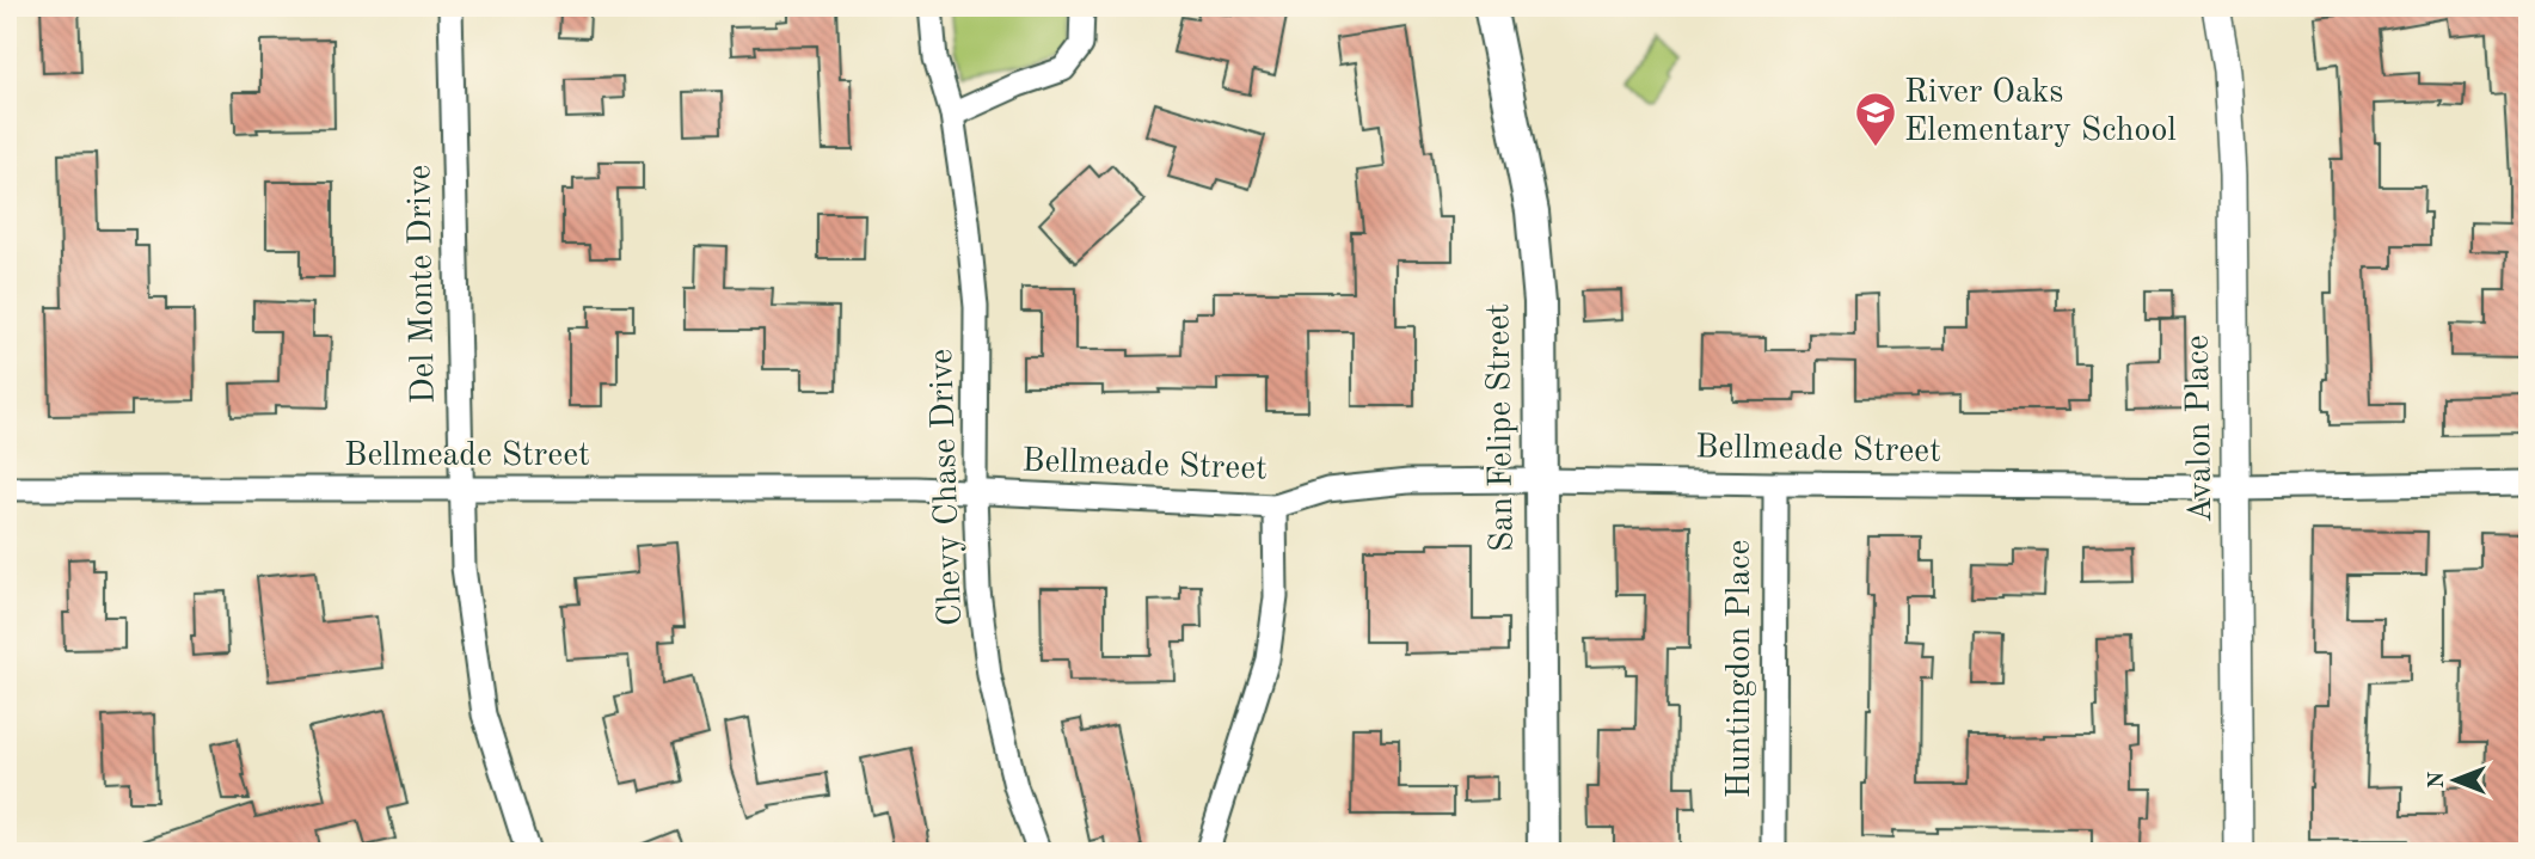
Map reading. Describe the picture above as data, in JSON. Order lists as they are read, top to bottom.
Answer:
{
  "streets": {
    "main road": ["San Felipe Street"],
    "street": [
      "Del Monte Drive",
      "Avalon Place",
      "Bellmeade Street",
      "Chevy Chase Drive",
      "Huntingdon Place"
    ]
  },
  "crossings": [
    ["Del Monte Drive", "Bellmeade Street"],
    ["San Felipe Street", "Bellmeade Street"],
    ["Avalon Place", "Bellmeade Street"],
    ["Bellmeade Street", "Chevy Chase Drive"],
    ["Bellmeade Street", "Huntingdon Place"]
  ],
  "places": {
    "school or university": ["River Oaks Elementary School"]
  },
  "north": "left"
}
